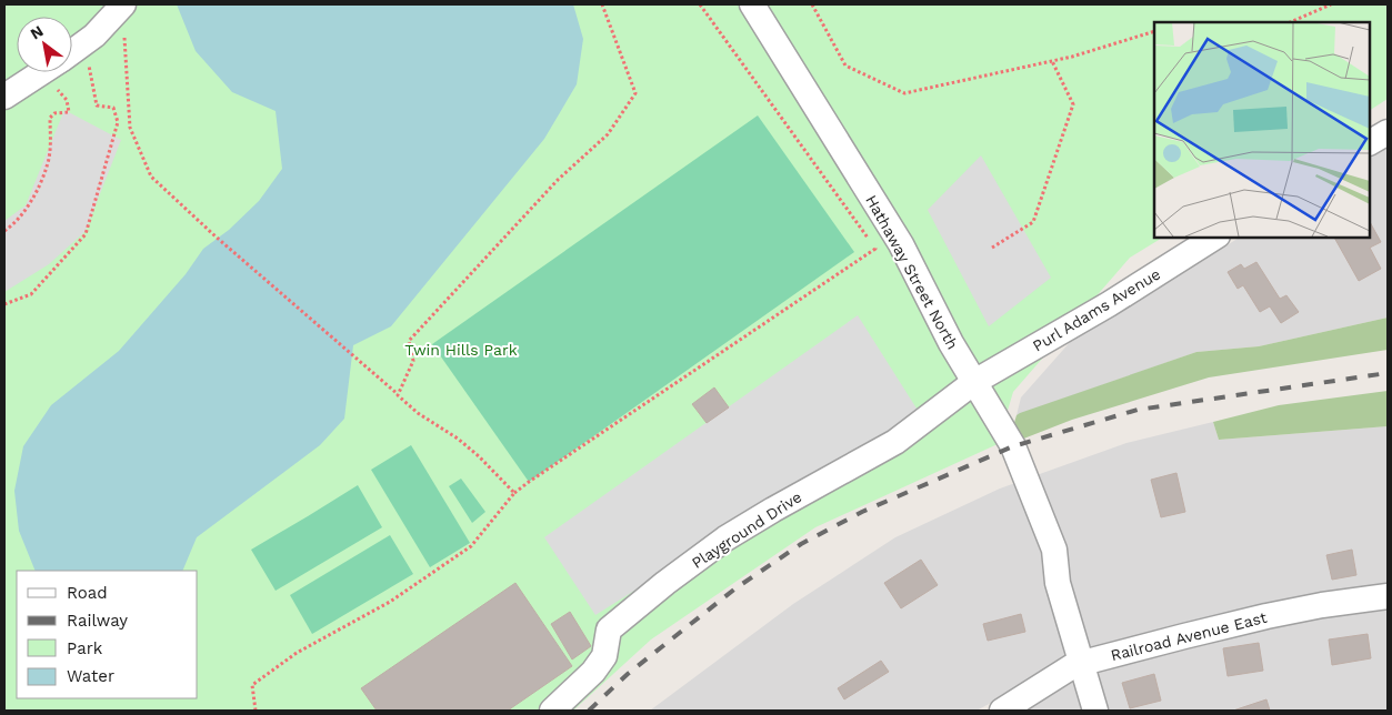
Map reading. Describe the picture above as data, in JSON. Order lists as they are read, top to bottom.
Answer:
{
  "streets": {
    "street": [
      "Hathaway Street North",
      "Purl Adams Avenue",
      "Playground Drive",
      "Railroad Avenue East"
    ]
  },
  "crossings": [
    ["Hathaway Street North", "Purl Adams Avenue"],
    ["Hathaway Street North", "Playground Drive"],
    ["Hathaway Street North", "Railroad Avenue East"],
    ["Purl Adams Avenue", "Playground Drive"]
  ],
  "parks": ["Twin Hills Park"],
  "legend": [
    "Road",
    "Railway",
    "Park",
    "Water"
  ],
  "north": "top left"
}
